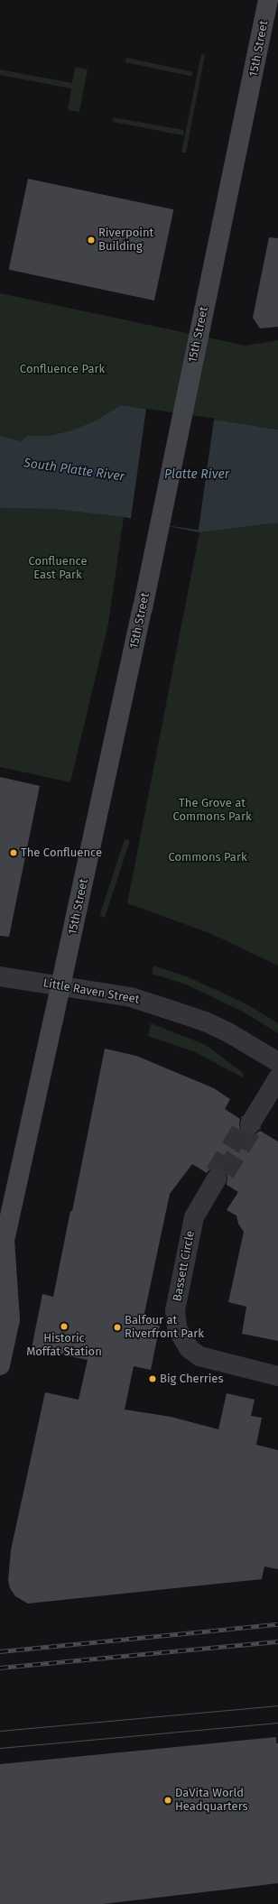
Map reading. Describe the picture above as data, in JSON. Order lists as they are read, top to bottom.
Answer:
{
  "streets": {
    "main road": ["15th Street"],
    "street": ["Little Raven Street", "Bassett Circle"]
  },
  "crossings": [
    ["15th Street", "Little Raven Street"]
  ],
  "water": ["South Platte River", "Platte River"],
  "parks": [
    "Confluence Park",
    "Confluence East Park",
    "The Grove at Commons Park",
    "Commons Park"
  ],
  "places": [
    "Riverpoint Building",
    "The Confluence",
    "Historic Moffat Station",
    "Balfour at Riverfront Park",
    "Big Cherries",
    "DaVita World Headquarters"
  ]
}
